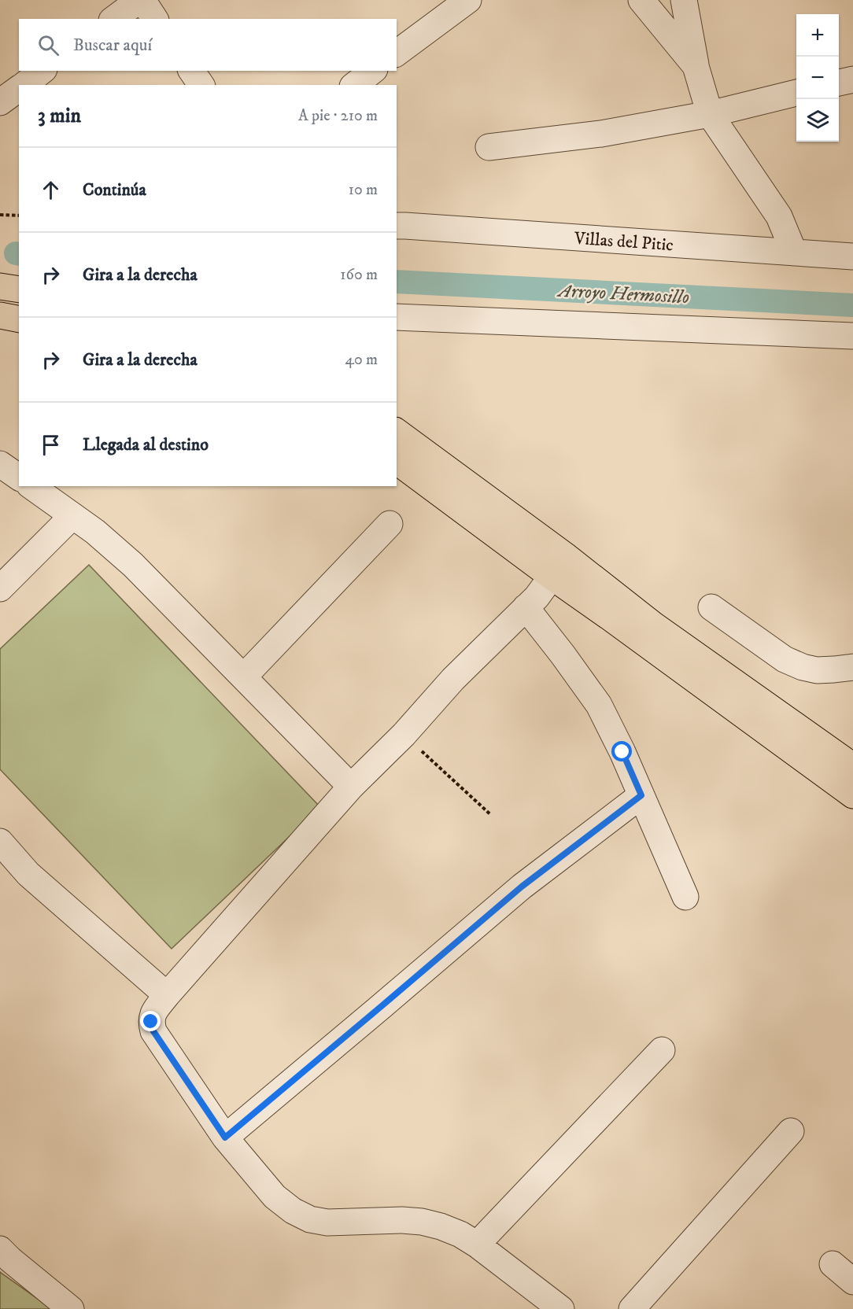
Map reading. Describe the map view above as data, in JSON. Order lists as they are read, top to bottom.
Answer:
{
  "streets": {
    "street": ["Villas del Pitic"]
  },
  "water": ["Arroyo Hermosillo"],
  "page": {
    "map_buttons": ["+", "−"],
    "search": "Buscar aquí",
    "heading": ["3 min", "A pie · 210 m"],
    "list": [
      ["Continúa", "10 m"],
      ["Gira a la derecha", "160 m"],
      ["Gira a la derecha", "40 m"],
      "Llegada al destino"
    ]
  }
}
